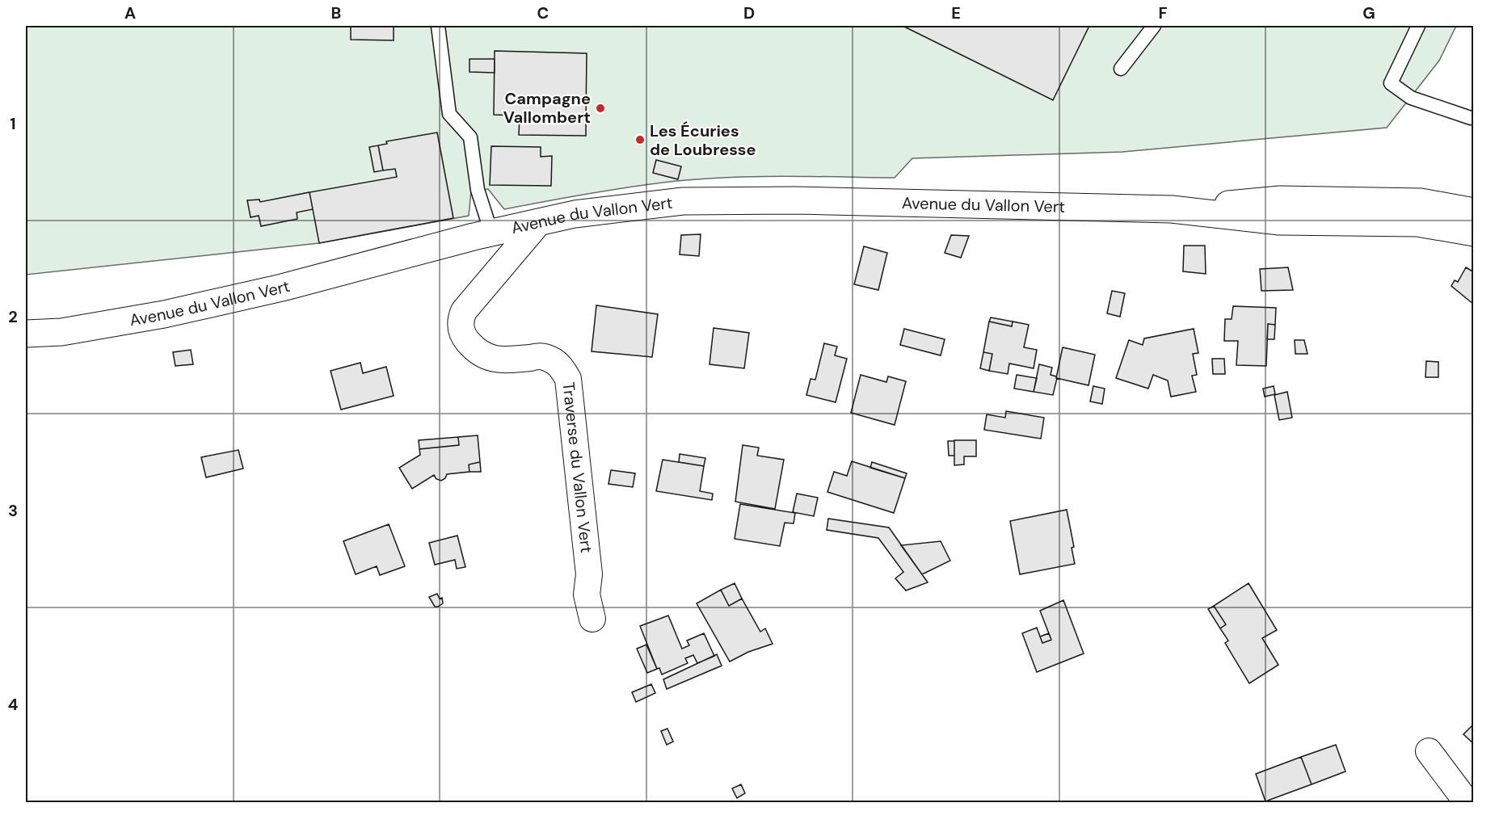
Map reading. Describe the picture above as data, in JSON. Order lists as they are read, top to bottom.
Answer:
{
  "streets": {
    "main road": ["Avenue du Vallon Vert"],
    "street": ["Traverse du Vallon Vert"]
  },
  "crossings": [
    ["Avenue du Vallon Vert", "Traverse du Vallon Vert"]
  ],
  "places": ["Campagne Vallombert", "Les Écuries de Loubresse"],
  "grid": {
    "columns": [
      "A",
      "B",
      "C",
      "D",
      "E",
      "F",
      "G"
    ],
    "rows": [
      "1",
      "2",
      "3",
      "4"
    ]
  }
}
